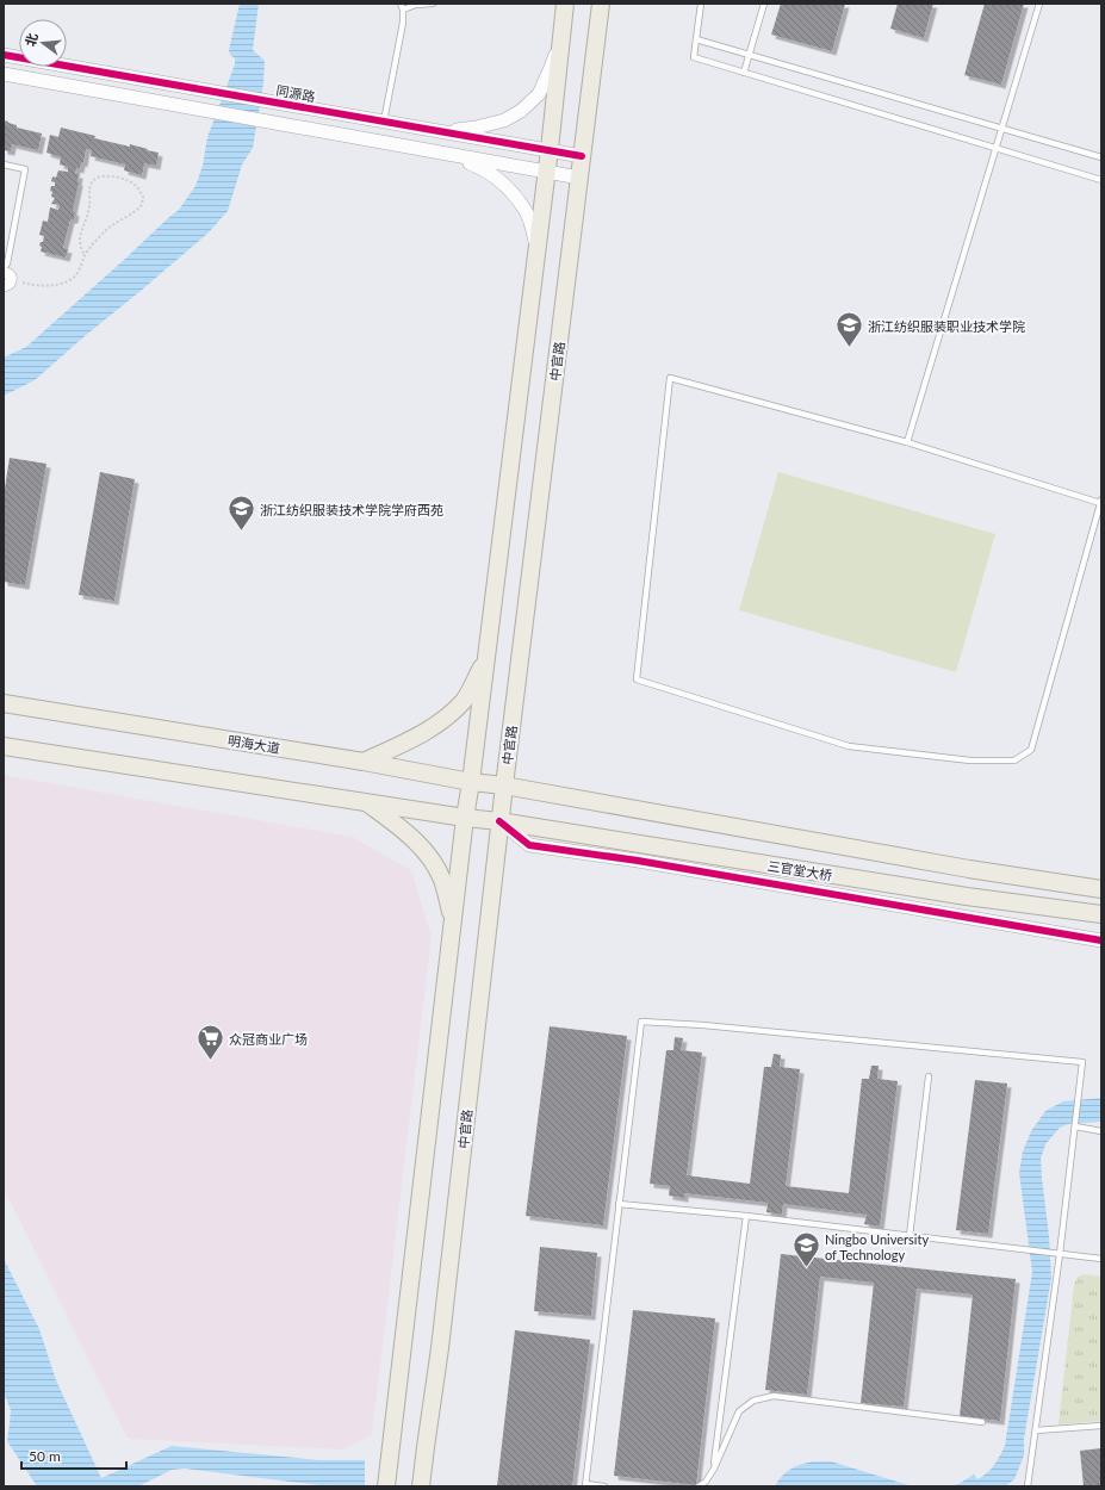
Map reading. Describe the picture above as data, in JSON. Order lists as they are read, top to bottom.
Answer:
{
  "streets": {
    "main road": ["中官路", "明海大道", "三官堂大桥"],
    "street": ["同源路"]
  },
  "crossings": [
    ["同源路", "中官路"],
    ["中官路", "明海大道"],
    ["中官路", "三官堂大桥"]
  ],
  "places": {
    "school or university": ["浙江纺织服装职业技术学院", "浙江纺织服装技术学院学府西苑", "Ningbo University of Technology"],
    "supermarket": ["众冠商业广场"]
  },
  "scale_bar": "50 m",
  "north": "left"
}
